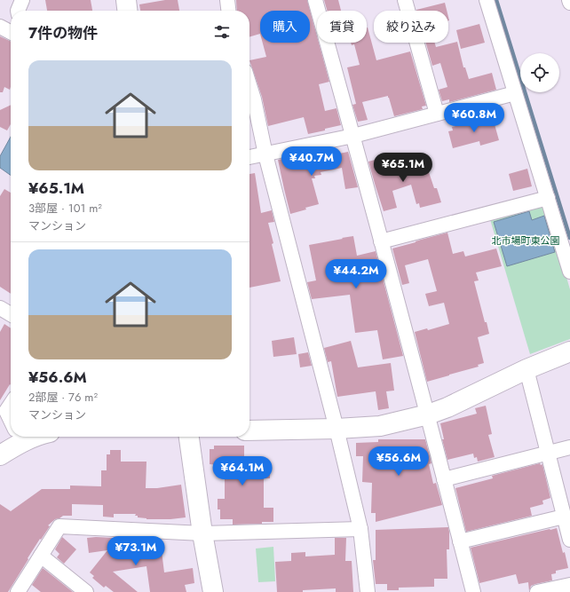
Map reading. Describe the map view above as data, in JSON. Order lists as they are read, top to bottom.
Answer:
{
  "parks": ["北市場町東公園"],
  "page": {
    "chip": ["購入", "賃貸", "絞り込み"],
    "heading": "7件の物件",
    "list": [
      {
        "name": "¥65.1M",
        "note": "3部屋 · 101 m² · マンション"
      },
      {
        "name": "¥56.6M",
        "note": "2部屋 · 76 m² · マンション"
      }
    ],
    "price": [
      "¥60.8M",
      "¥40.7M",
      "¥65.1M",
      "¥44.2M",
      "¥56.6M",
      "¥64.1M",
      "¥73.1M"
    ]
  }
}
